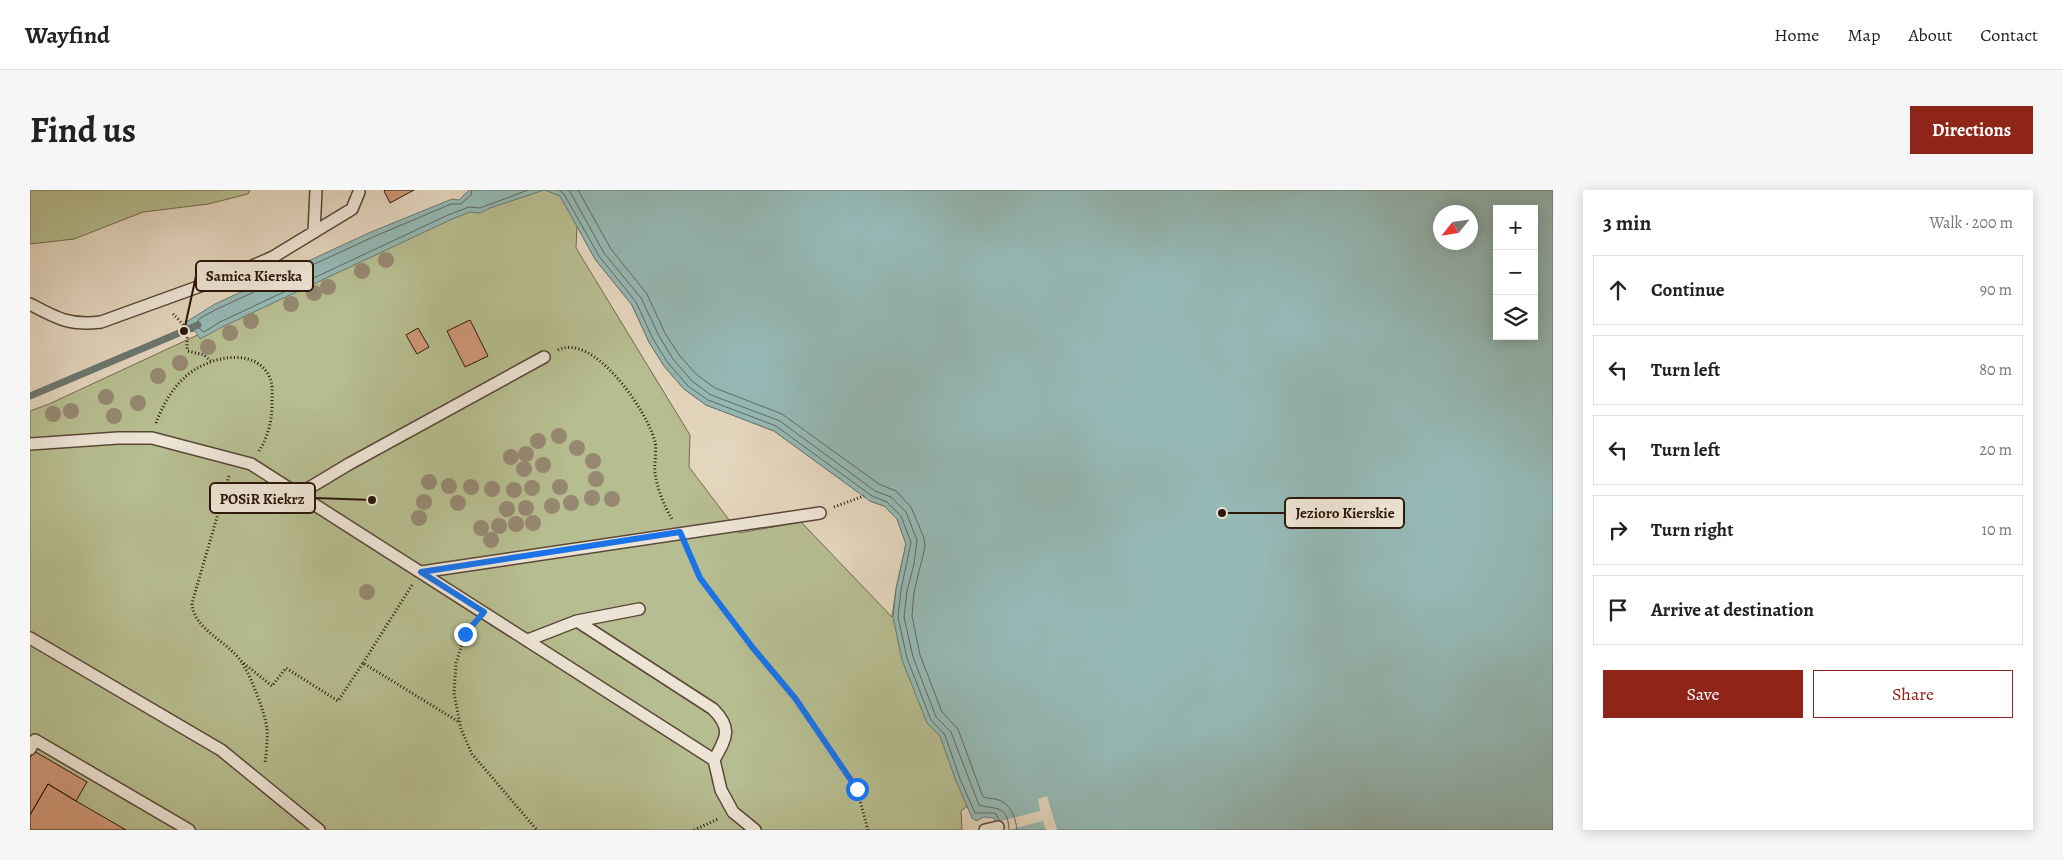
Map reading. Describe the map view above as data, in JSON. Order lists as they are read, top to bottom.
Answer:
{
  "places": ["Samica Kierska", "POSiR Kiekrz", "Jezioro Kierskie"],
  "north": "bottom left",
  "page": {
    "header": "Wayfind",
    "nav": [
      "Home",
      "Map",
      "About",
      "Contact"
    ],
    "title": "Find us",
    "buttons": [
      "Directions",
      ["Save", "Share"]
    ],
    "heading": ["3 min", "Walk · 200 m"],
    "map_buttons": ["+", "−"],
    "list": [
      ["Continue", "90 m"],
      ["Turn left", "80 m"],
      ["Turn left", "20 m"],
      ["Turn right", "10 m"],
      "Arrive at destination"
    ]
  }
}
